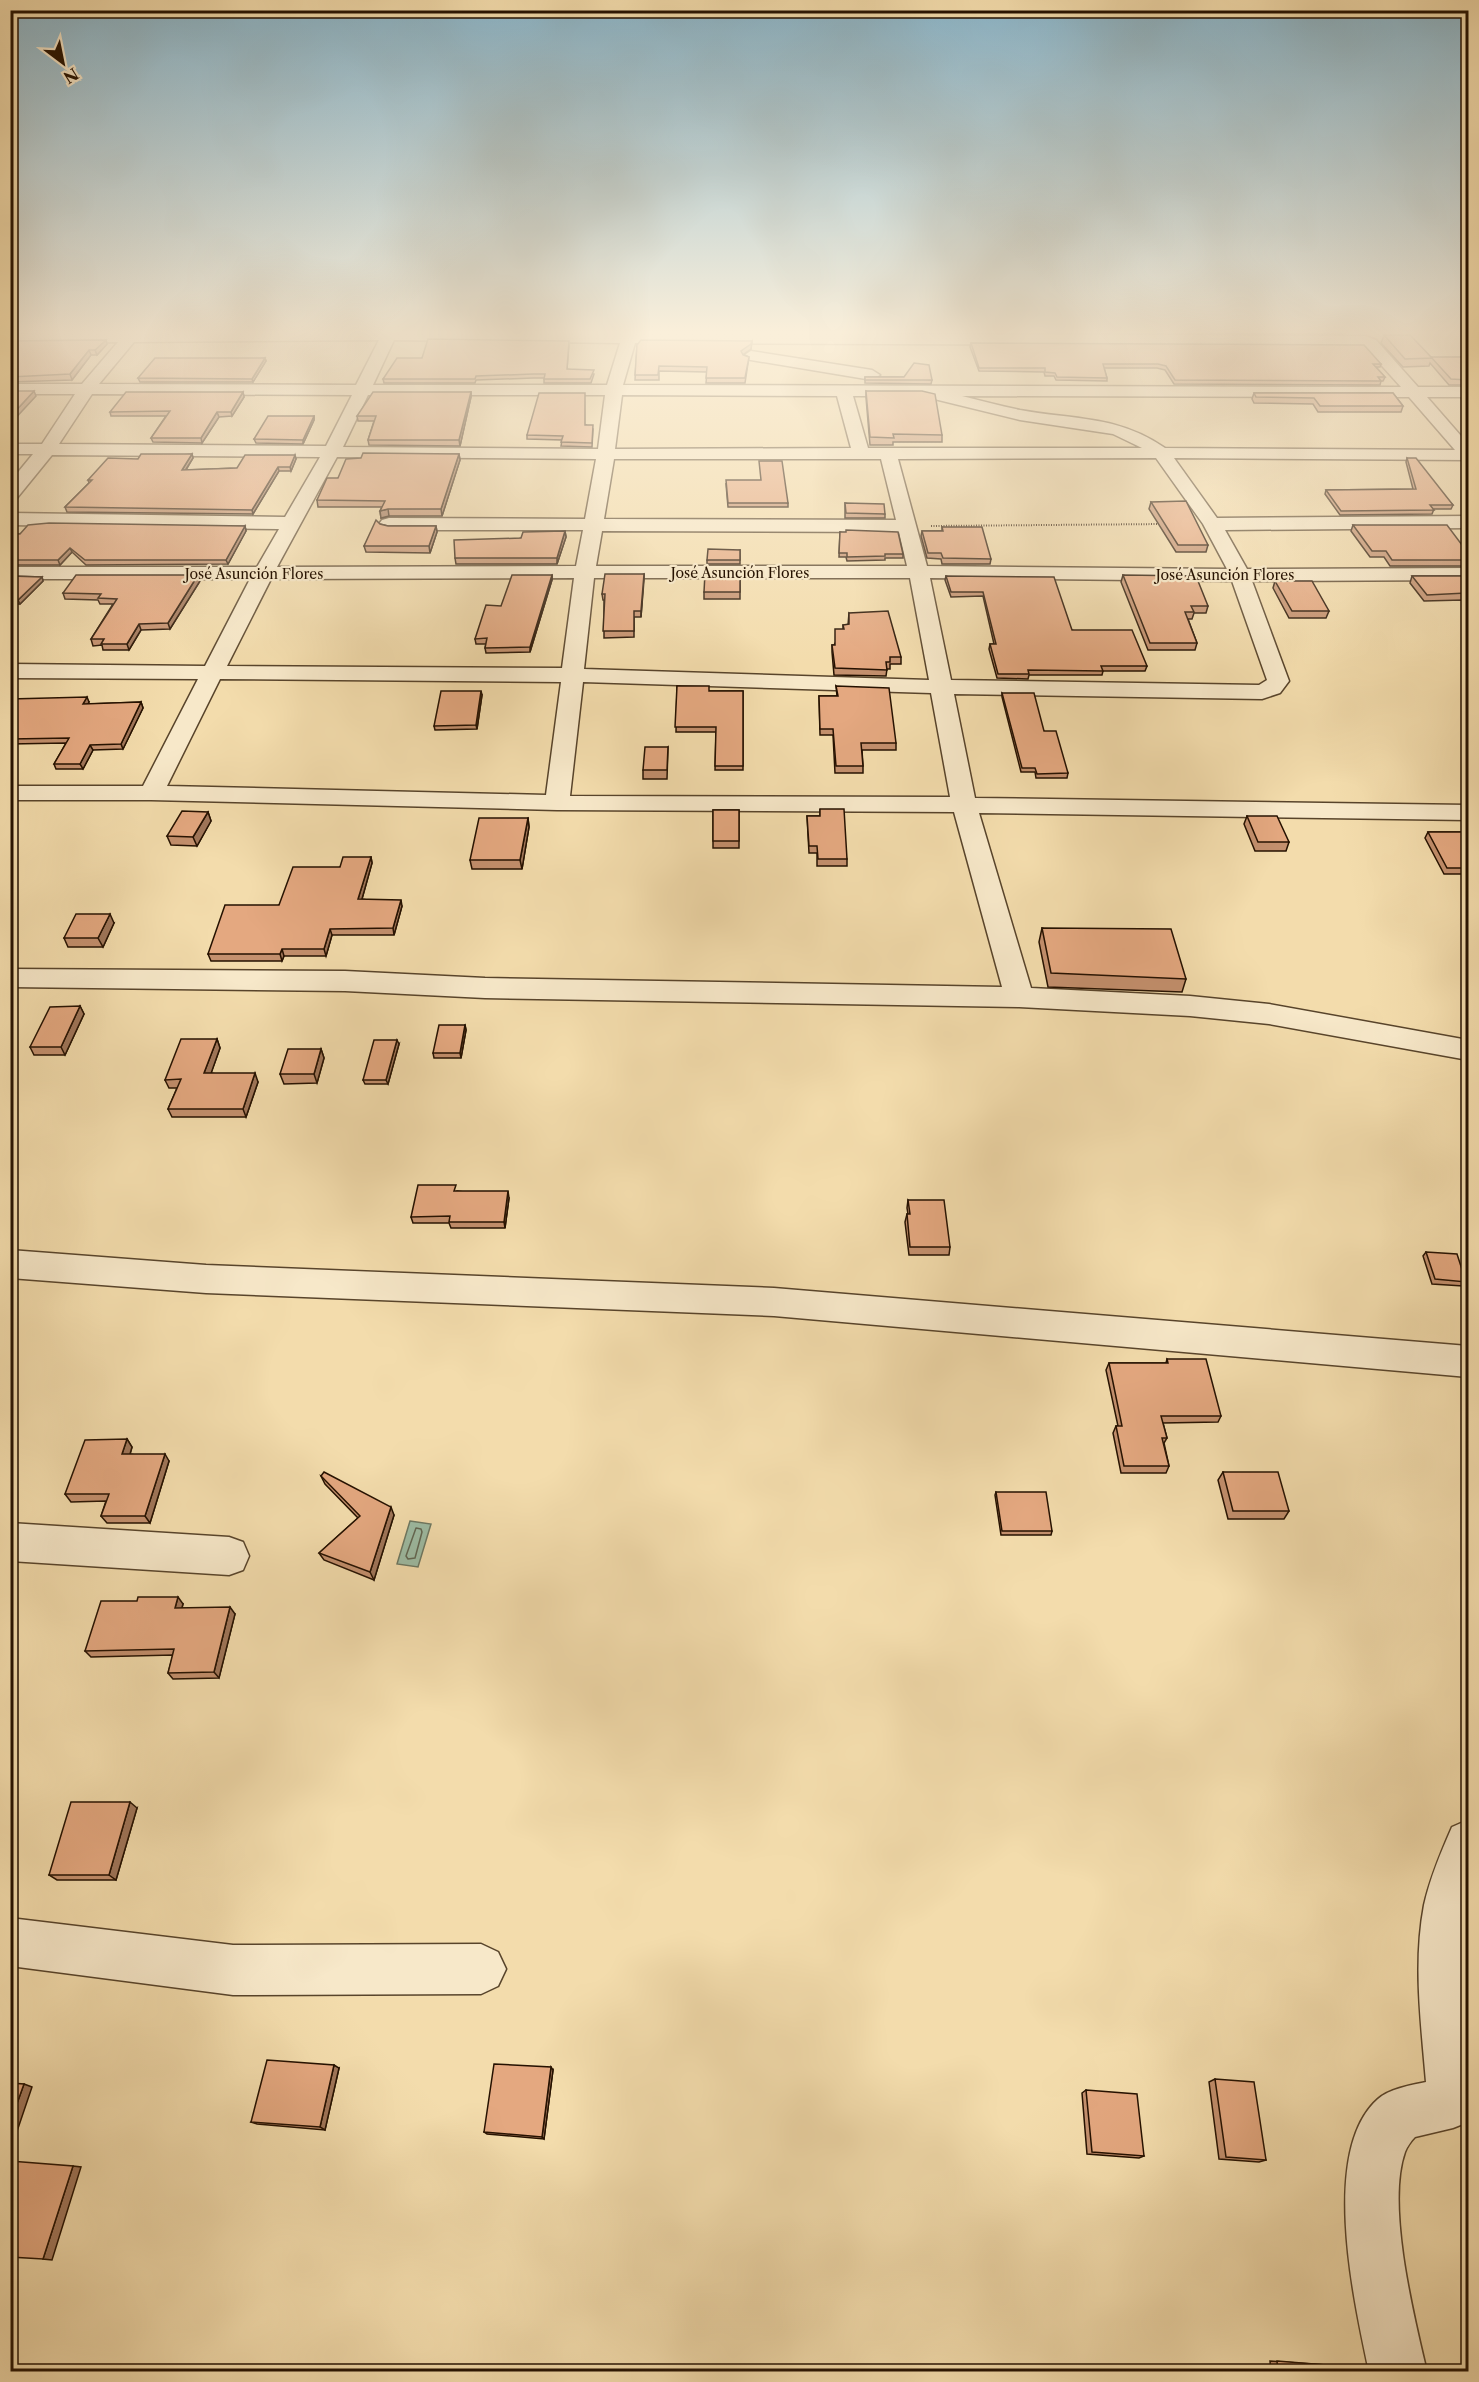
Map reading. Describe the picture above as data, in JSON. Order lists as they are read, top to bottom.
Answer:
{
  "streets": {
    "street": ["José Asunción Flores"]
  },
  "north": "bottom right"
}
